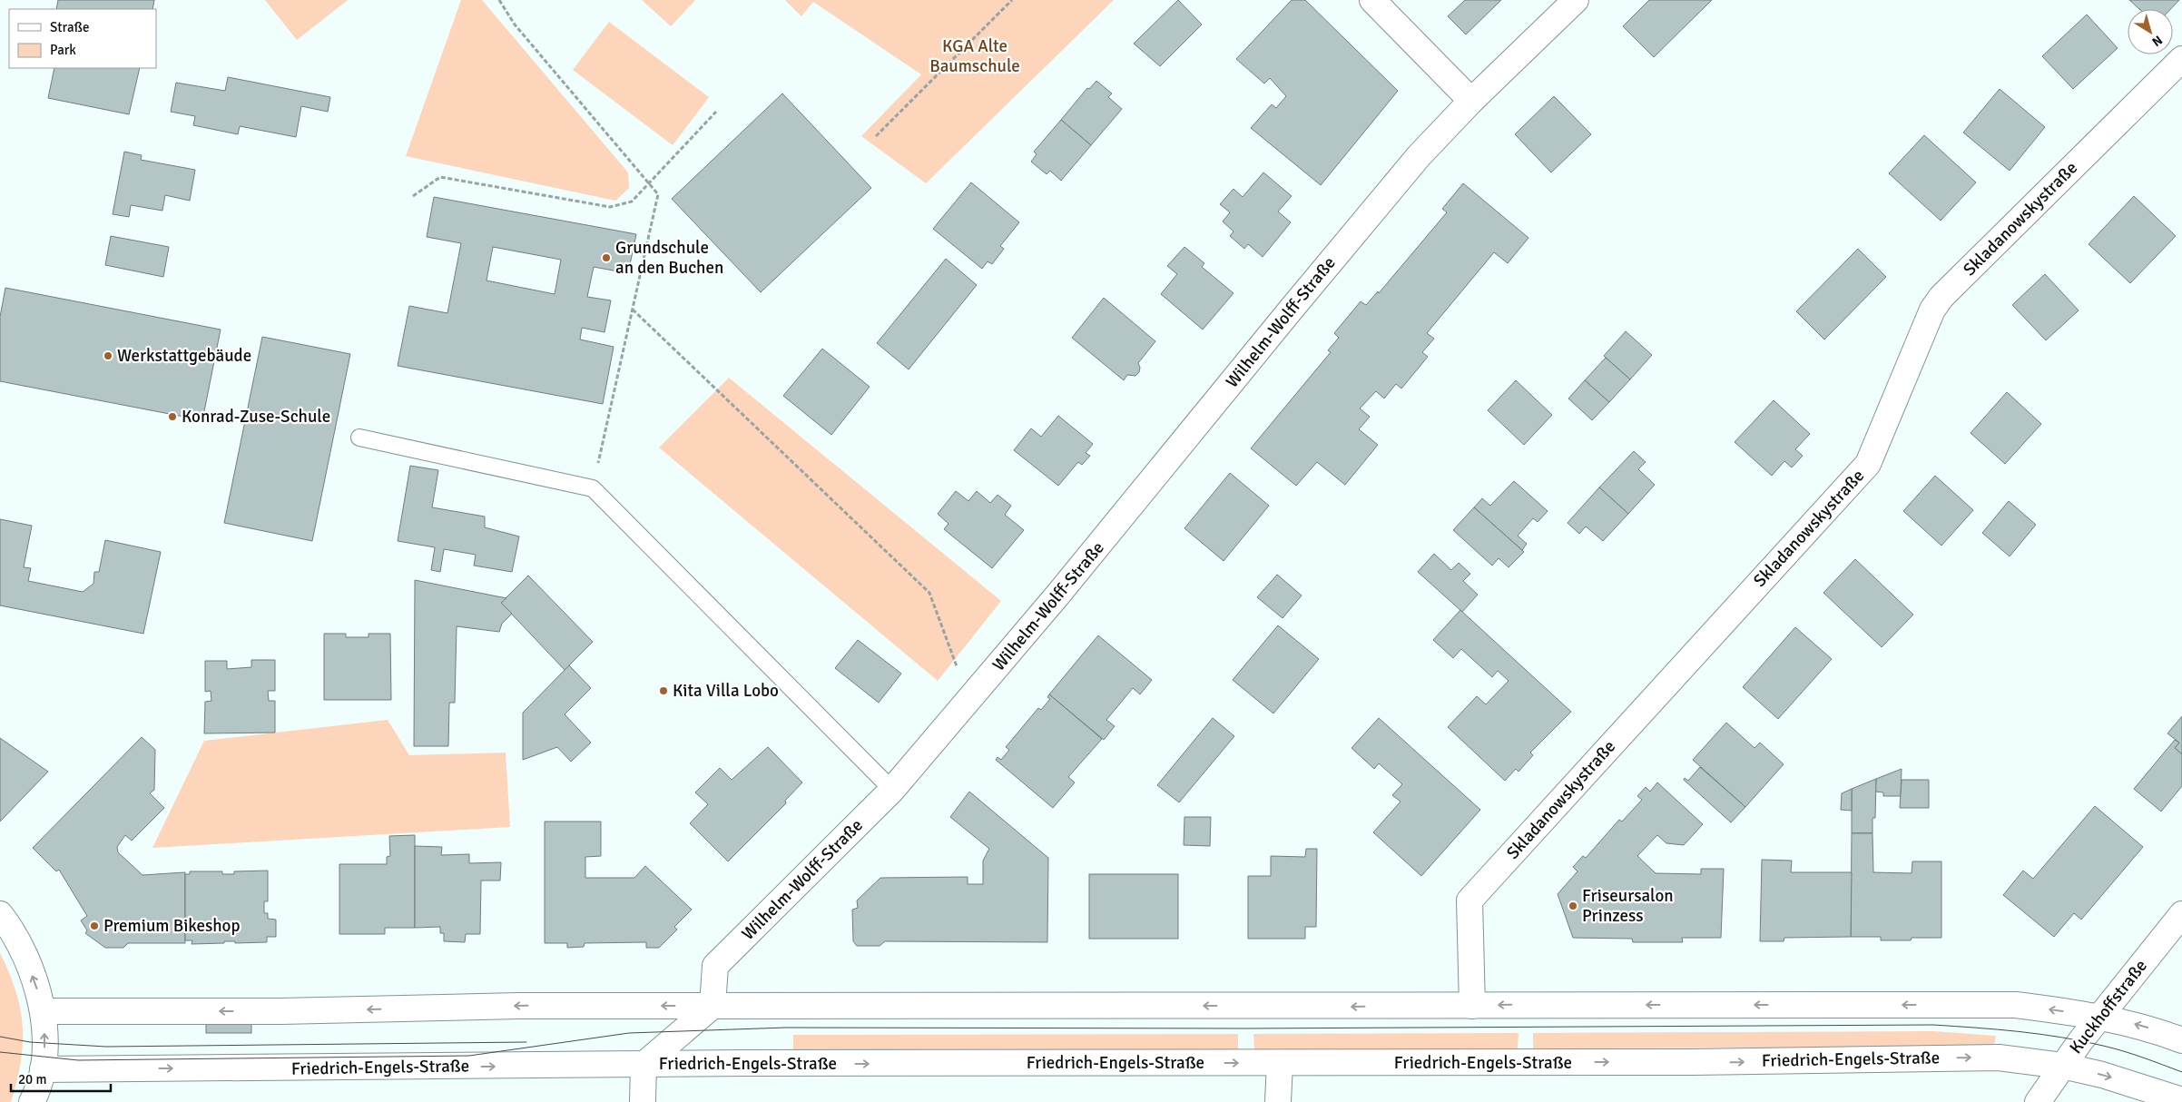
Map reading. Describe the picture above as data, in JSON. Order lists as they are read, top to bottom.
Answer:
{
  "streets": {
    "main road": [
      "Skladanowskystraße",
      "Wilhelm-Wolff-Straße",
      "Kuckhoffstraße",
      "Friedrich-Engels-Straße"
    ]
  },
  "crossings": [
    ["Kuckhoffstraße", "Friedrich-Engels-Straße"]
  ],
  "parks": ["KGA Alte Baumschule"],
  "places": [
    "Grundschule an den Buchen",
    "Werkstattgebäude",
    "Konrad-Zuse-Schule",
    "Kita Villa Lobo",
    "Friseursalon Prinzess",
    "Premium Bikeshop"
  ],
  "legend": ["Straße", "Park"],
  "scale_bar": "20 m",
  "north": "bottom right"
}
